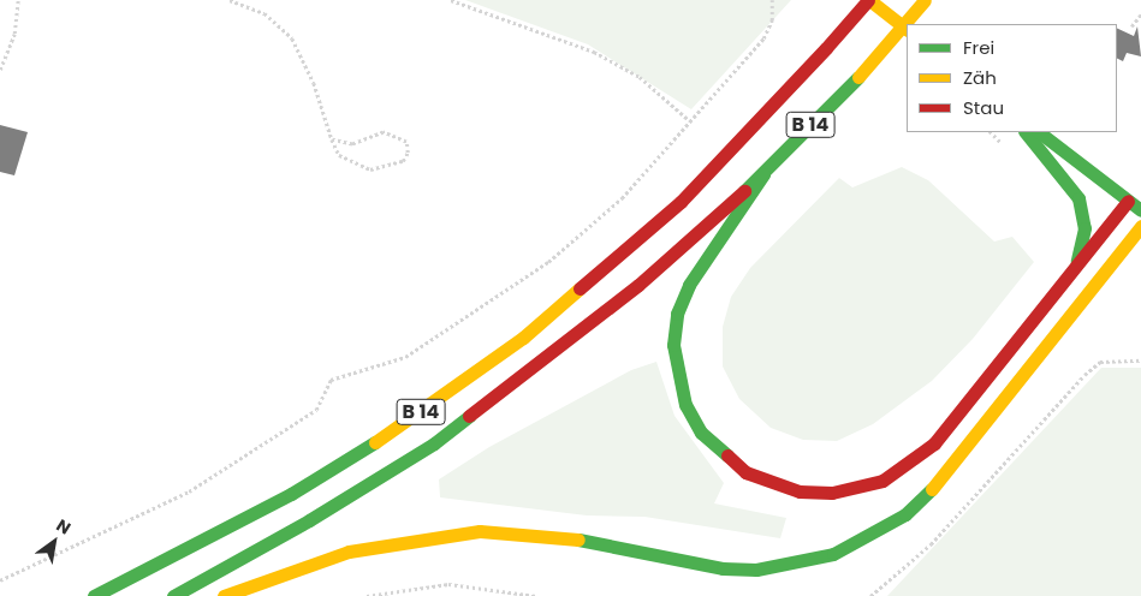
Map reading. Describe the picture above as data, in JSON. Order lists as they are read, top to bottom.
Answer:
{
  "streets": {
    "main road": ["B 14"]
  },
  "legend": ["Frei", "Zäh", "Stau"],
  "north": "top right"
}
